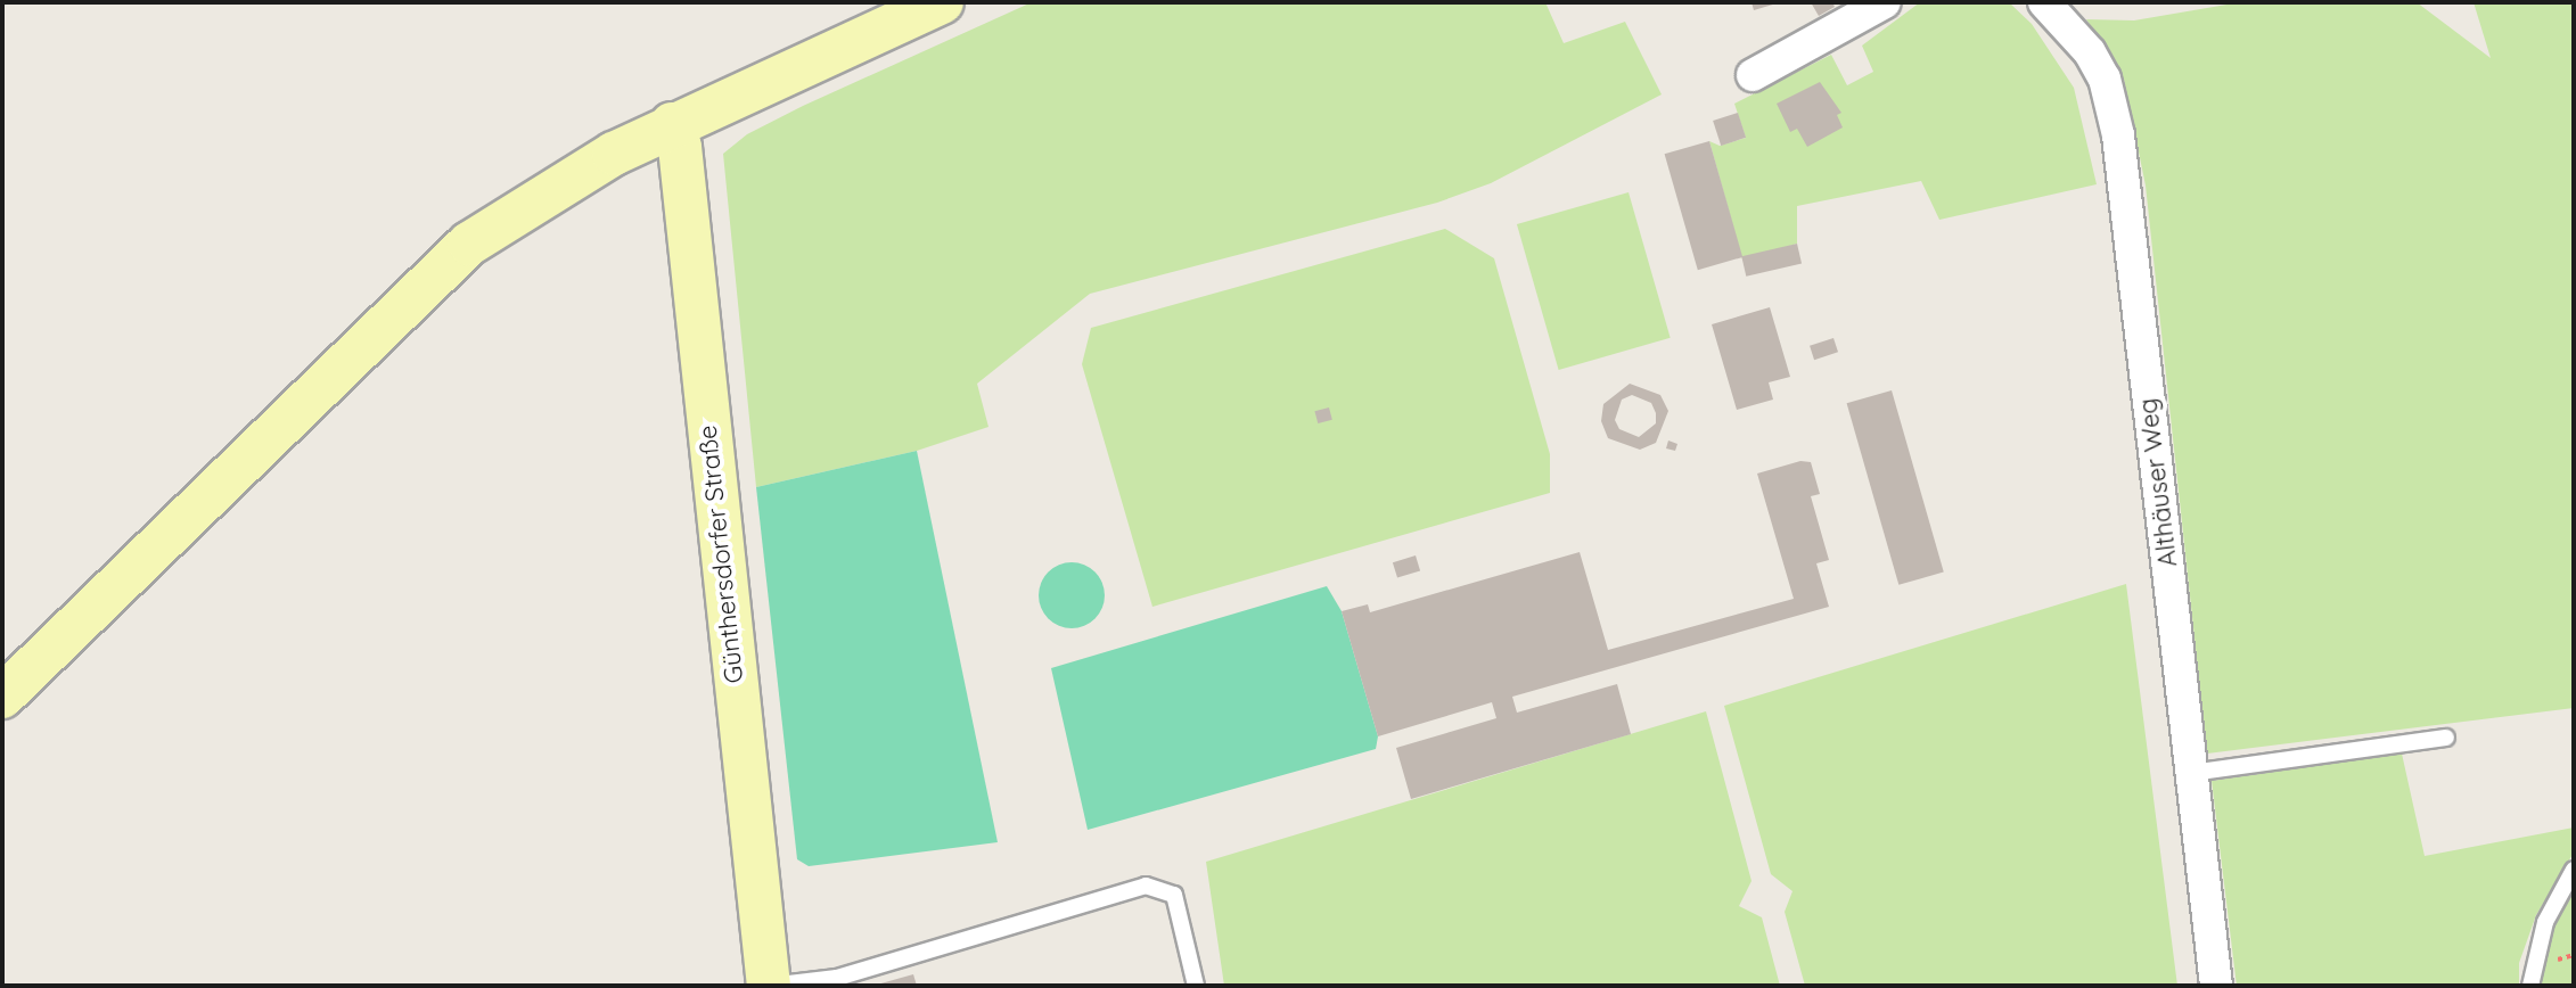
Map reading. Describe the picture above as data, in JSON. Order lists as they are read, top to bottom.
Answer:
{
  "streets": {
    "main road": ["Günthersdorfer Straße"],
    "street": ["Althäuser Weg"]
  }
}
